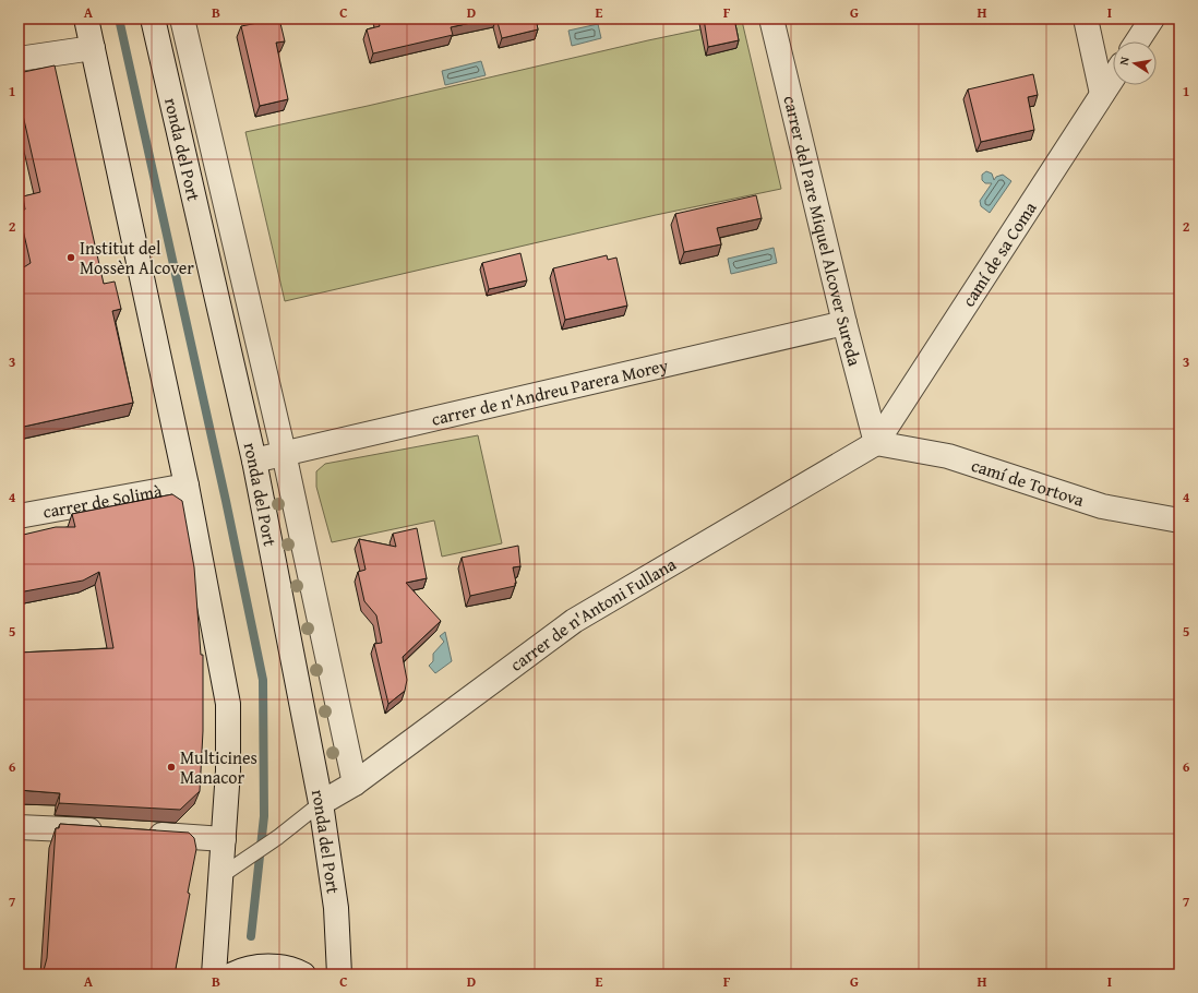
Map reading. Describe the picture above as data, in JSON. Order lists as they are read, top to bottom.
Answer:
{
  "streets": {
    "street": [
      "ronda del Port",
      "carrer del Pare Miquel Alcover Sureda",
      "camí de sa Coma",
      "carrer de n'Andreu Parera Morey",
      "camí de Tortova",
      "carrer de Solimà",
      "carrer de n'Antoni Fullana"
    ]
  },
  "crossings": [
    ["ronda del Port", "carrer de n'Andreu Parera Morey"],
    ["ronda del Port", "carrer de n'Antoni Fullana"],
    ["carrer del Pare Miquel Alcover Sureda", "camí de sa Coma"],
    ["carrer del Pare Miquel Alcover Sureda", "carrer de n'Andreu Parera Morey"],
    ["carrer del Pare Miquel Alcover Sureda", "camí de Tortova"],
    ["carrer del Pare Miquel Alcover Sureda", "carrer de n'Antoni Fullana"],
    ["camí de sa Coma", "camí de Tortova"],
    ["camí de sa Coma", "carrer de n'Antoni Fullana"],
    ["camí de Tortova", "carrer de n'Antoni Fullana"]
  ],
  "places": ["Institut del Mossèn Alcover", "Multicines Manacor"],
  "north": "left",
  "grid": {
    "columns": [
      "A",
      "B",
      "C",
      "D",
      "E",
      "F",
      "G",
      "H",
      "I"
    ],
    "rows": [
      "1",
      "2",
      "3",
      "4",
      "5",
      "6",
      "7"
    ]
  }
}
